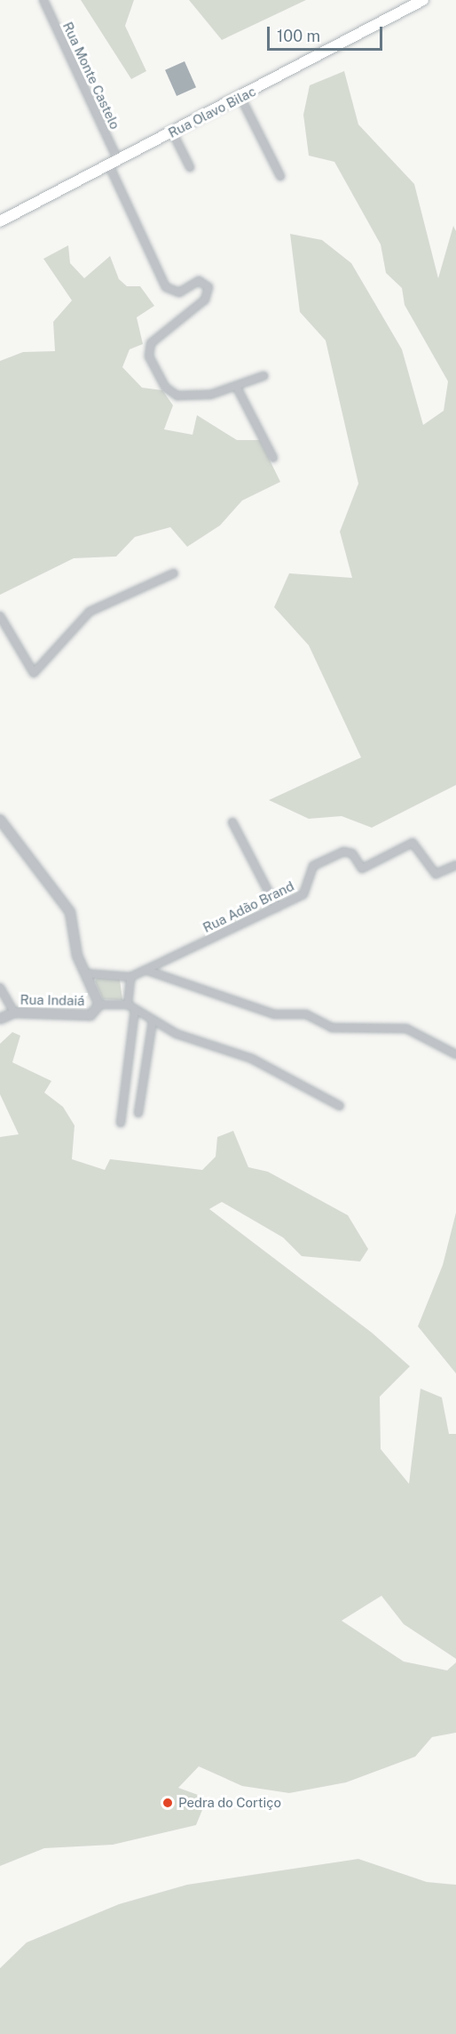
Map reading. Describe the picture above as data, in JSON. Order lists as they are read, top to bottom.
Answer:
{
  "streets": {
    "main road": ["Rua Olavo Bilac"],
    "street": ["Rua Monte Castelo", "Rua Adão Brand", "Rua Indaiá"]
  },
  "crossings": [
    ["Rua Monte Castelo", "Rua Olavo Bilac"]
  ],
  "places": ["Pedra do Cortiço"],
  "scale_bar": "100 m"
}
